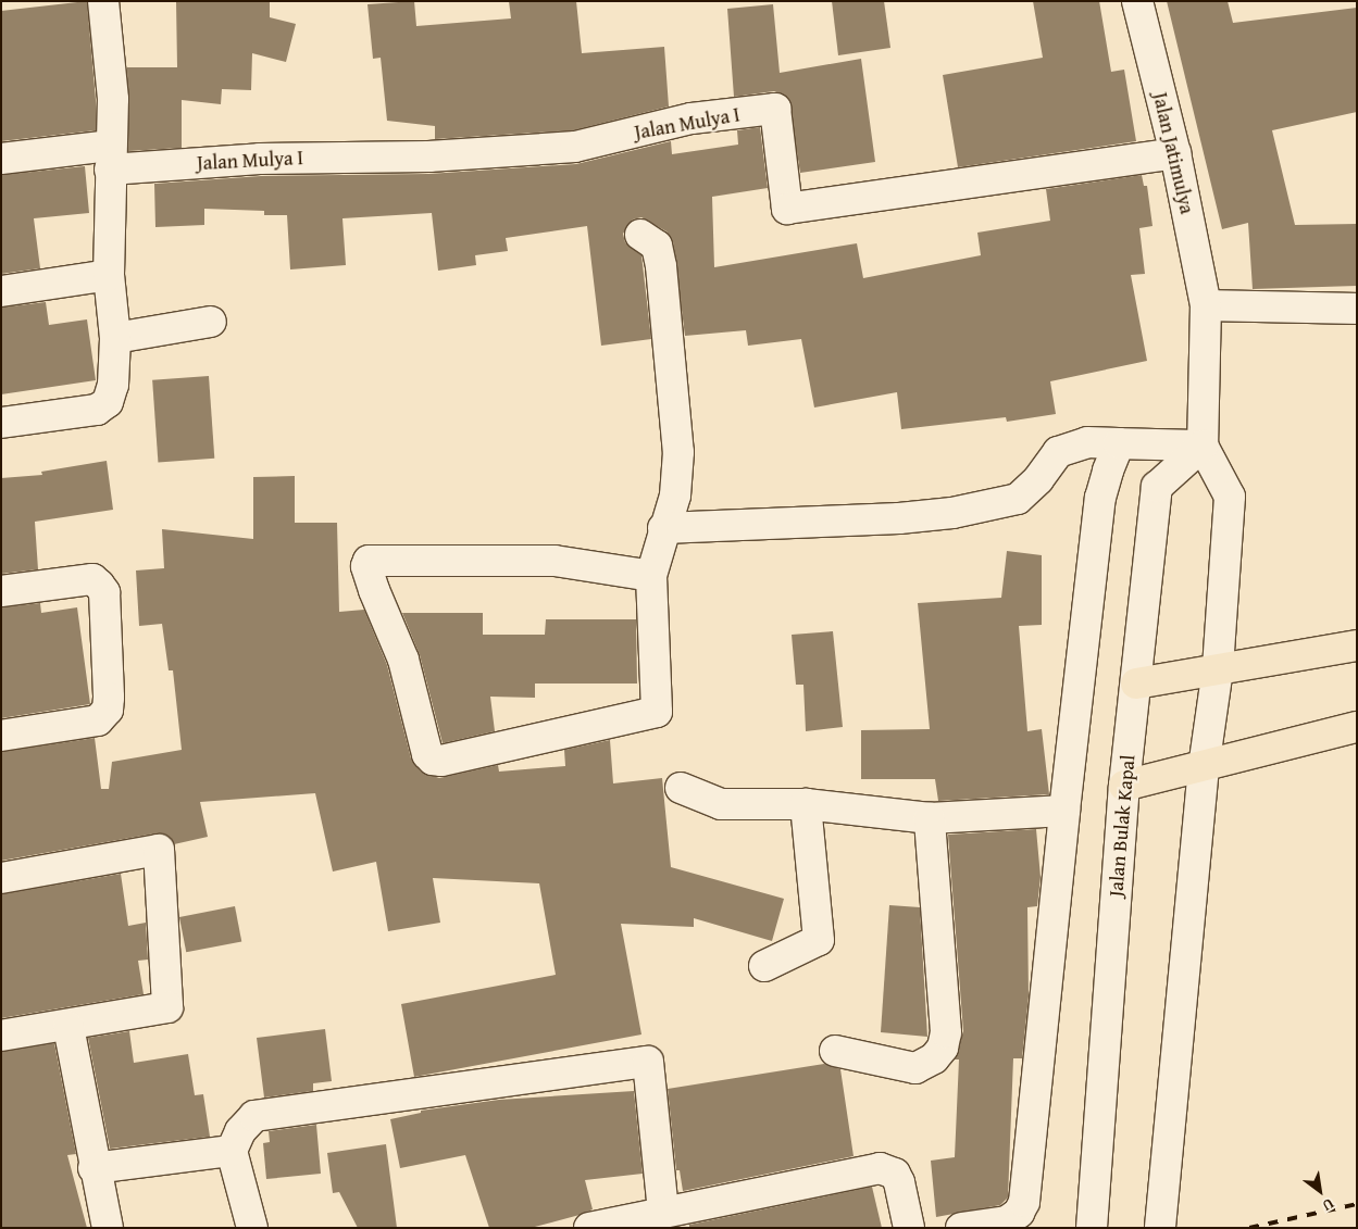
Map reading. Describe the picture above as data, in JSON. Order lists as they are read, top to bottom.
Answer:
{
  "streets": {
    "street": ["Jalan Mulya I", "Jalan Jatimulya", "Jalan Bulak Kapal"]
  },
  "crossings": [
    ["Jalan Mulya I", "Jalan Jatimulya"]
  ],
  "north": "bottom right"
}
